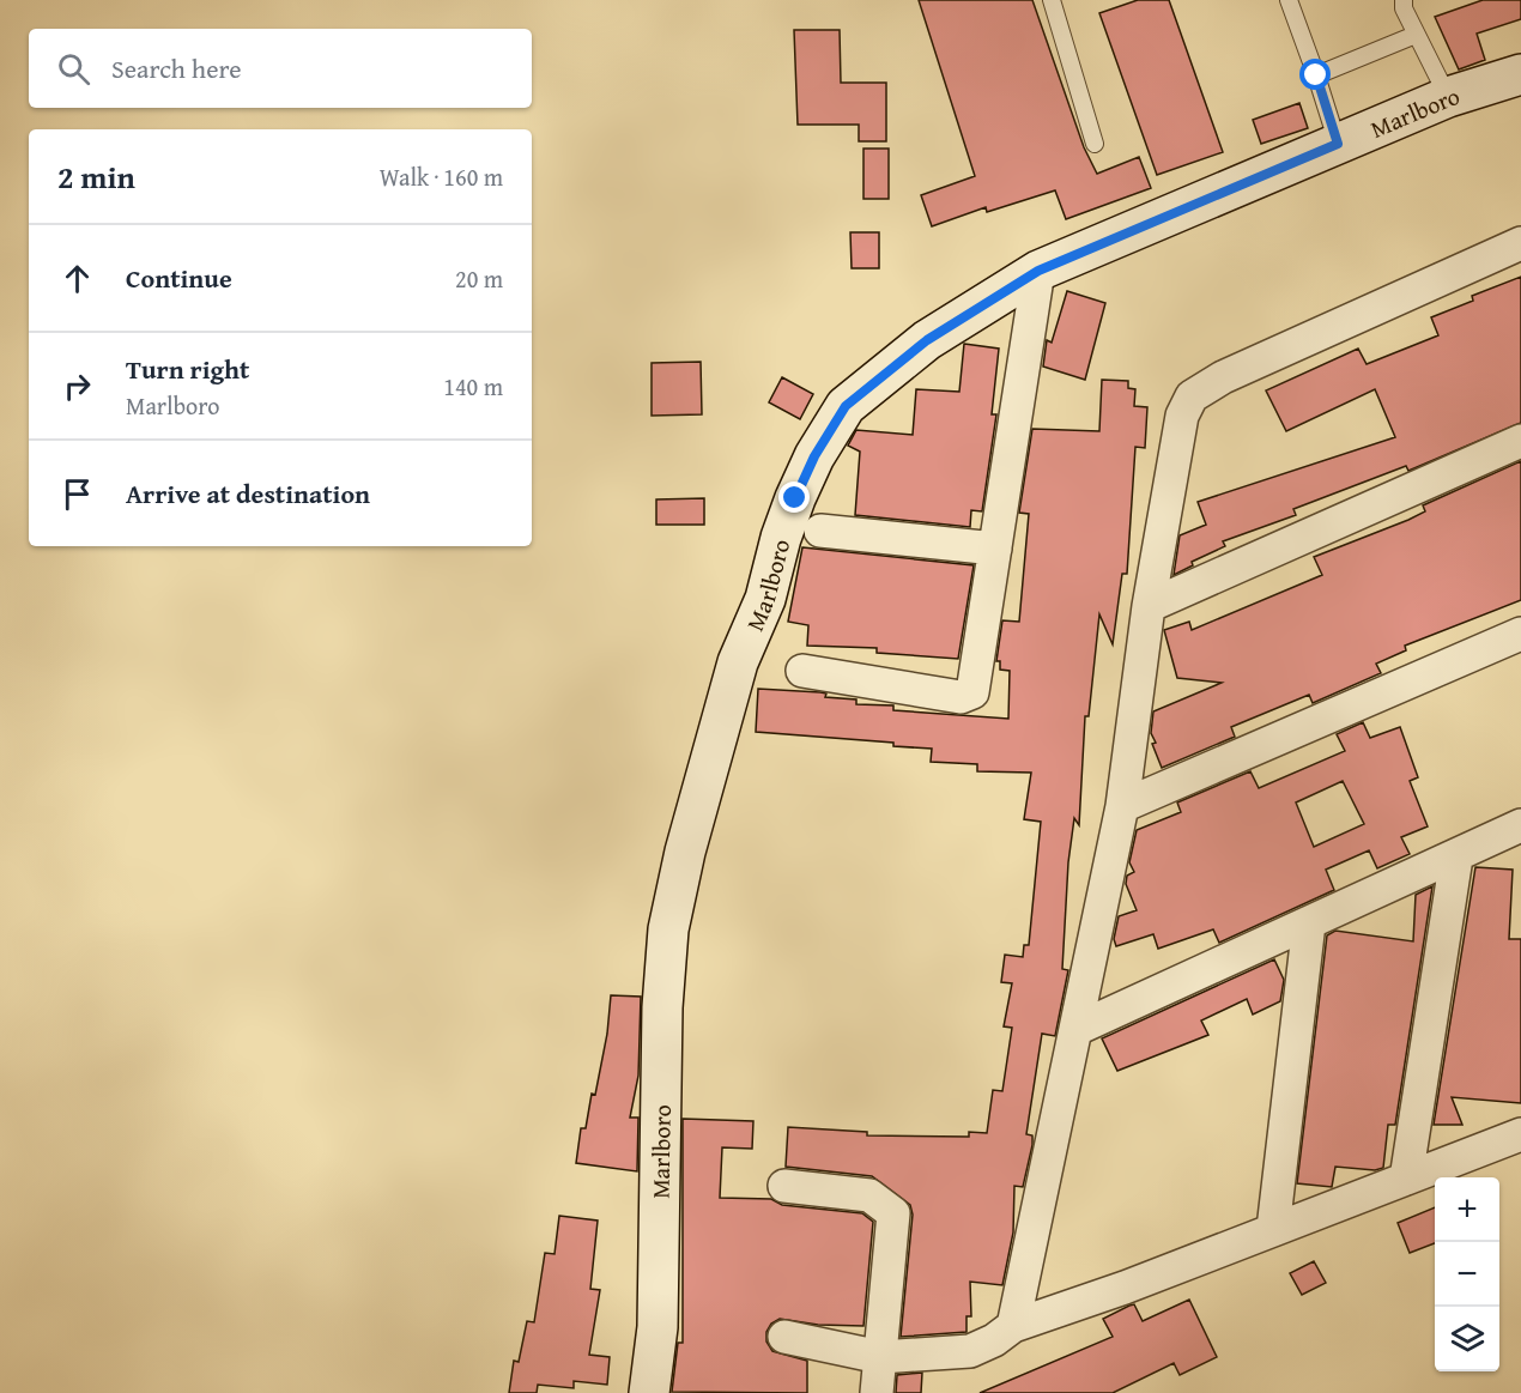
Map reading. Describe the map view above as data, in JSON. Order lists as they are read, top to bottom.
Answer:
{
  "streets": {
    "street": ["Marlboro"]
  },
  "page": {
    "search": "Search here",
    "heading": ["2 min", "Walk · 160 m"],
    "list": [
      ["Continue", "20 m"],
      ["Turn right", "Marlboro", "140 m"],
      "Arrive at destination"
    ],
    "map_buttons": ["+", "−"]
  }
}
